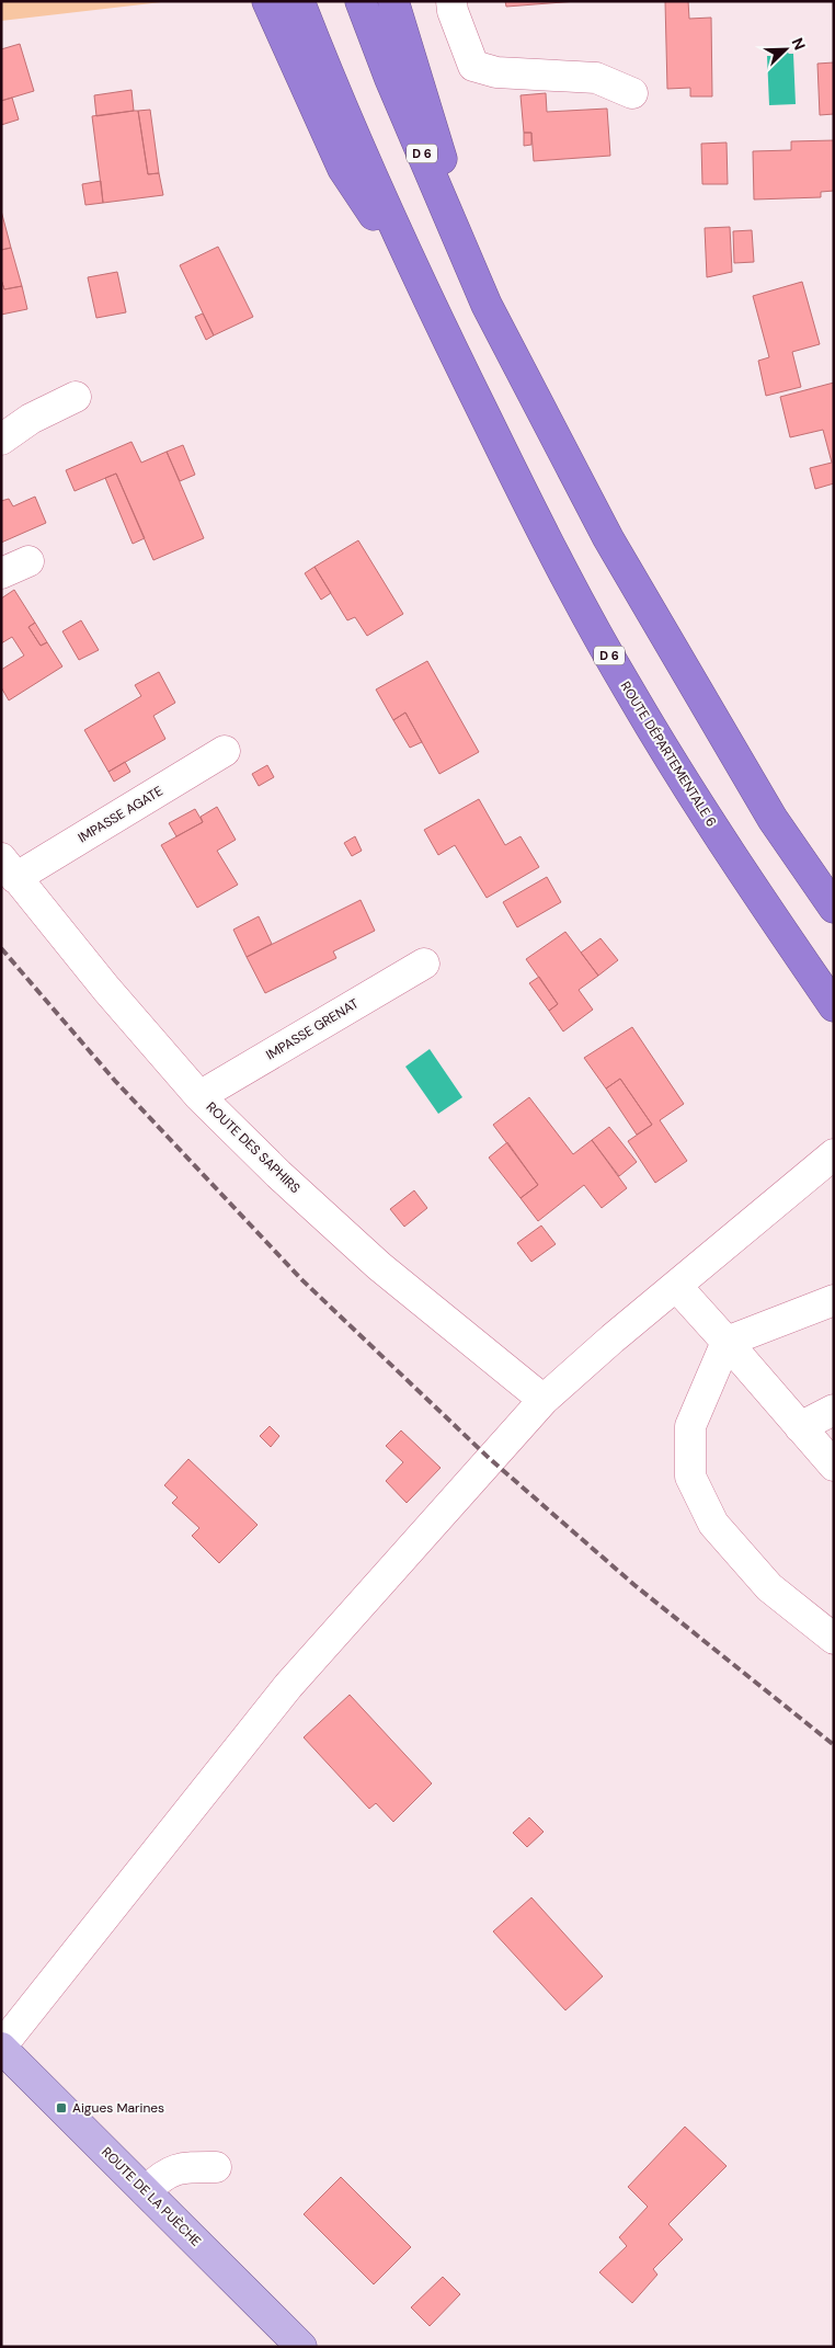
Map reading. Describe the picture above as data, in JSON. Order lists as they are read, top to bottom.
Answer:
{
  "streets": {
    "highway": ["D 6", "ROUTE DÉPARTEMENTALE 6"],
    "main road": ["ROUTE DE LA PUÈCHE"],
    "street": ["IMPASSE AGATE", "IMPASSE GRENAT", "ROUTE DES SAPHIRS"]
  },
  "crossings": [
    ["D 6", "ROUTE DÉPARTEMENTALE 6"],
    ["IMPASSE AGATE", "ROUTE DES SAPHIRS"],
    ["IMPASSE GRENAT", "ROUTE DES SAPHIRS"]
  ],
  "places": {
    "transit": ["Aigues Marines"]
  },
  "north": "top right"
}
